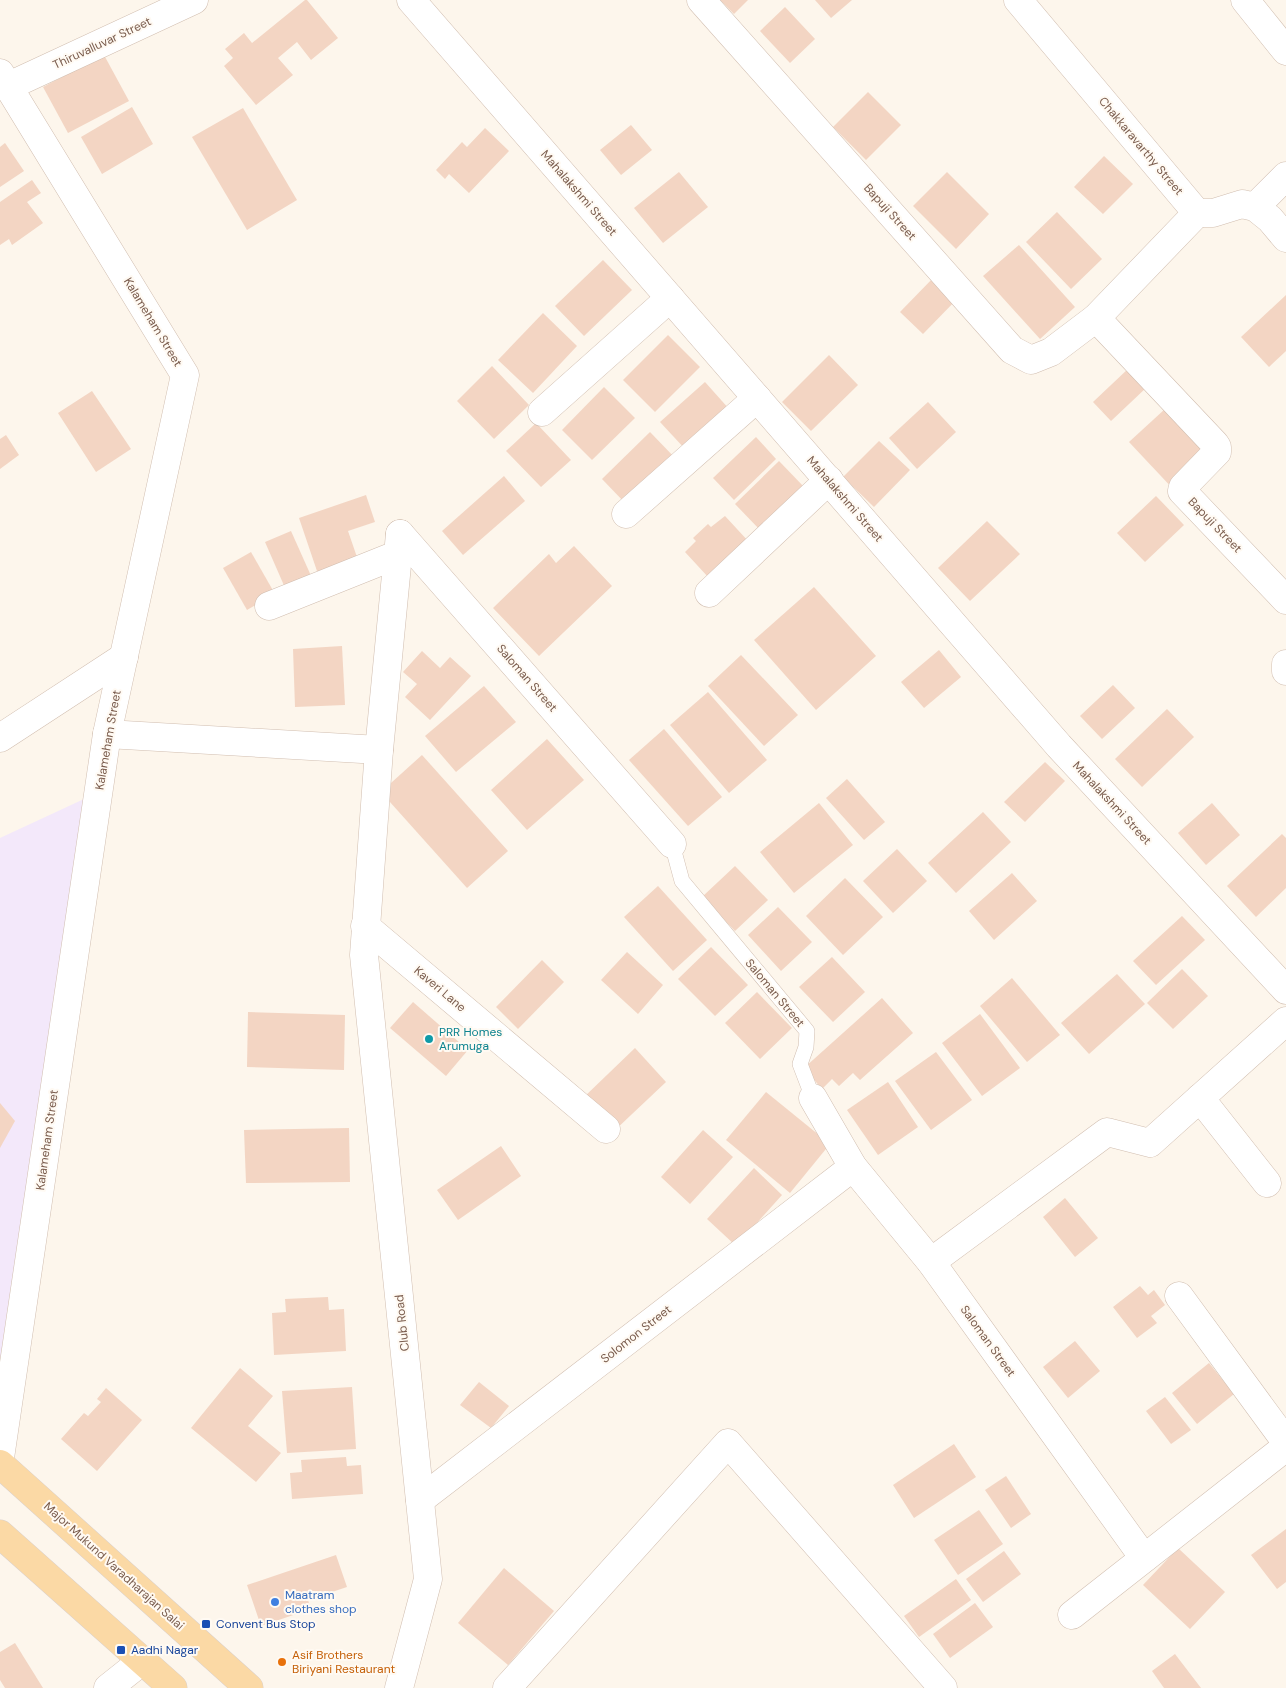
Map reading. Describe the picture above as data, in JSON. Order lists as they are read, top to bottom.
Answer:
{
  "streets": {
    "main road": ["Major Mukund Varadharajan Salai"],
    "street": [
      "Thiruvalluvar Street",
      "Chakkaravarthy Street",
      "Mahalakshmi Street",
      "Bapuji Street",
      "Kalameham Street",
      "Saloman Street",
      "Kaveri Lane",
      "Club Road",
      "Solomon Street"
    ]
  },
  "crossings": [
    ["Thiruvalluvar Street", "Kalameham Street"],
    ["Chakkaravarthy Street", "Bapuji Street"],
    ["Saloman Street", "Club Road"],
    ["Saloman Street", "Solomon Street"],
    ["Kaveri Lane", "Club Road"],
    ["Club Road", "Solomon Street"]
  ],
  "places": {
    "other": ["PRR Homes Arumuga", "Maatram clothes shop", "Asif Brothers Biriyani Restaurant"],
    "transit": ["Convent Bus Stop", "Aadhi Nagar"]
  }
}
